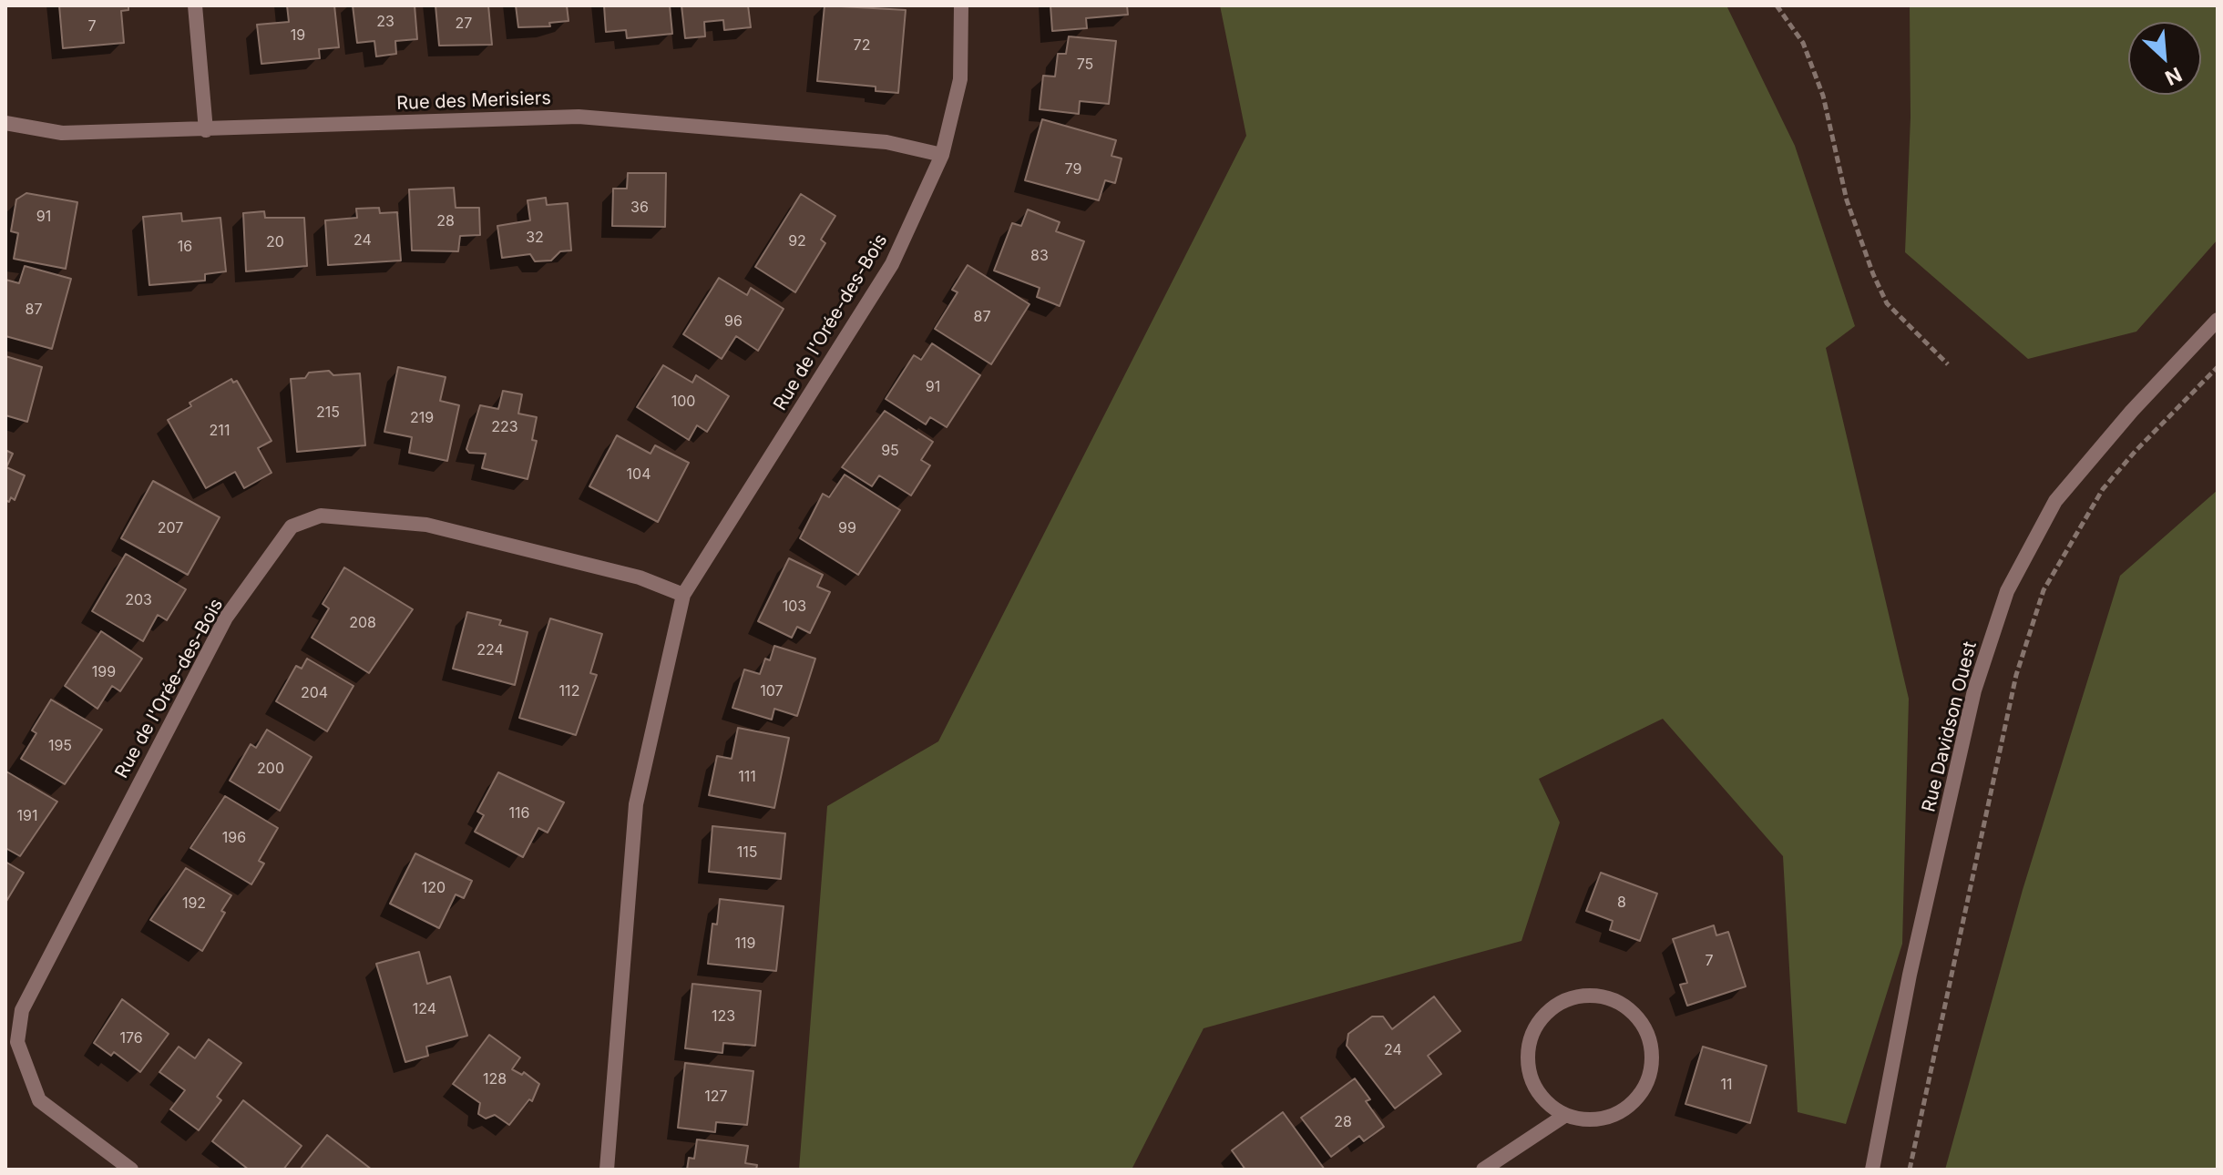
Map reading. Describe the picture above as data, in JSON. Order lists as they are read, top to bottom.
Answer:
{
  "streets": {
    "street": ["Rue des Merisiers", "Rue de l'Orée-des-Bois", "Rue Davidson Ouest"]
  },
  "crossings": [
    ["Rue des Merisiers", "Rue de l'Orée-des-Bois"]
  ],
  "house_numbers": [
    "23",
    "27",
    "7",
    "19",
    "72",
    "75",
    "79",
    "36",
    "91",
    "28",
    "32",
    "24",
    "92",
    "20",
    "16",
    "83",
    "87",
    "87",
    "96",
    "91",
    "100",
    "215",
    "219",
    "223",
    "211",
    "95",
    "104",
    "207",
    "99",
    "203",
    "103",
    "208",
    "224",
    "199",
    "112",
    "107",
    "204",
    "195",
    "200",
    "111",
    "116",
    "191",
    "196",
    "115",
    "120",
    "8",
    "192",
    "119",
    "7",
    "124",
    "123",
    "176",
    "24",
    "128",
    "11",
    "127",
    "28"
  ],
  "north": "bottom right"
}
